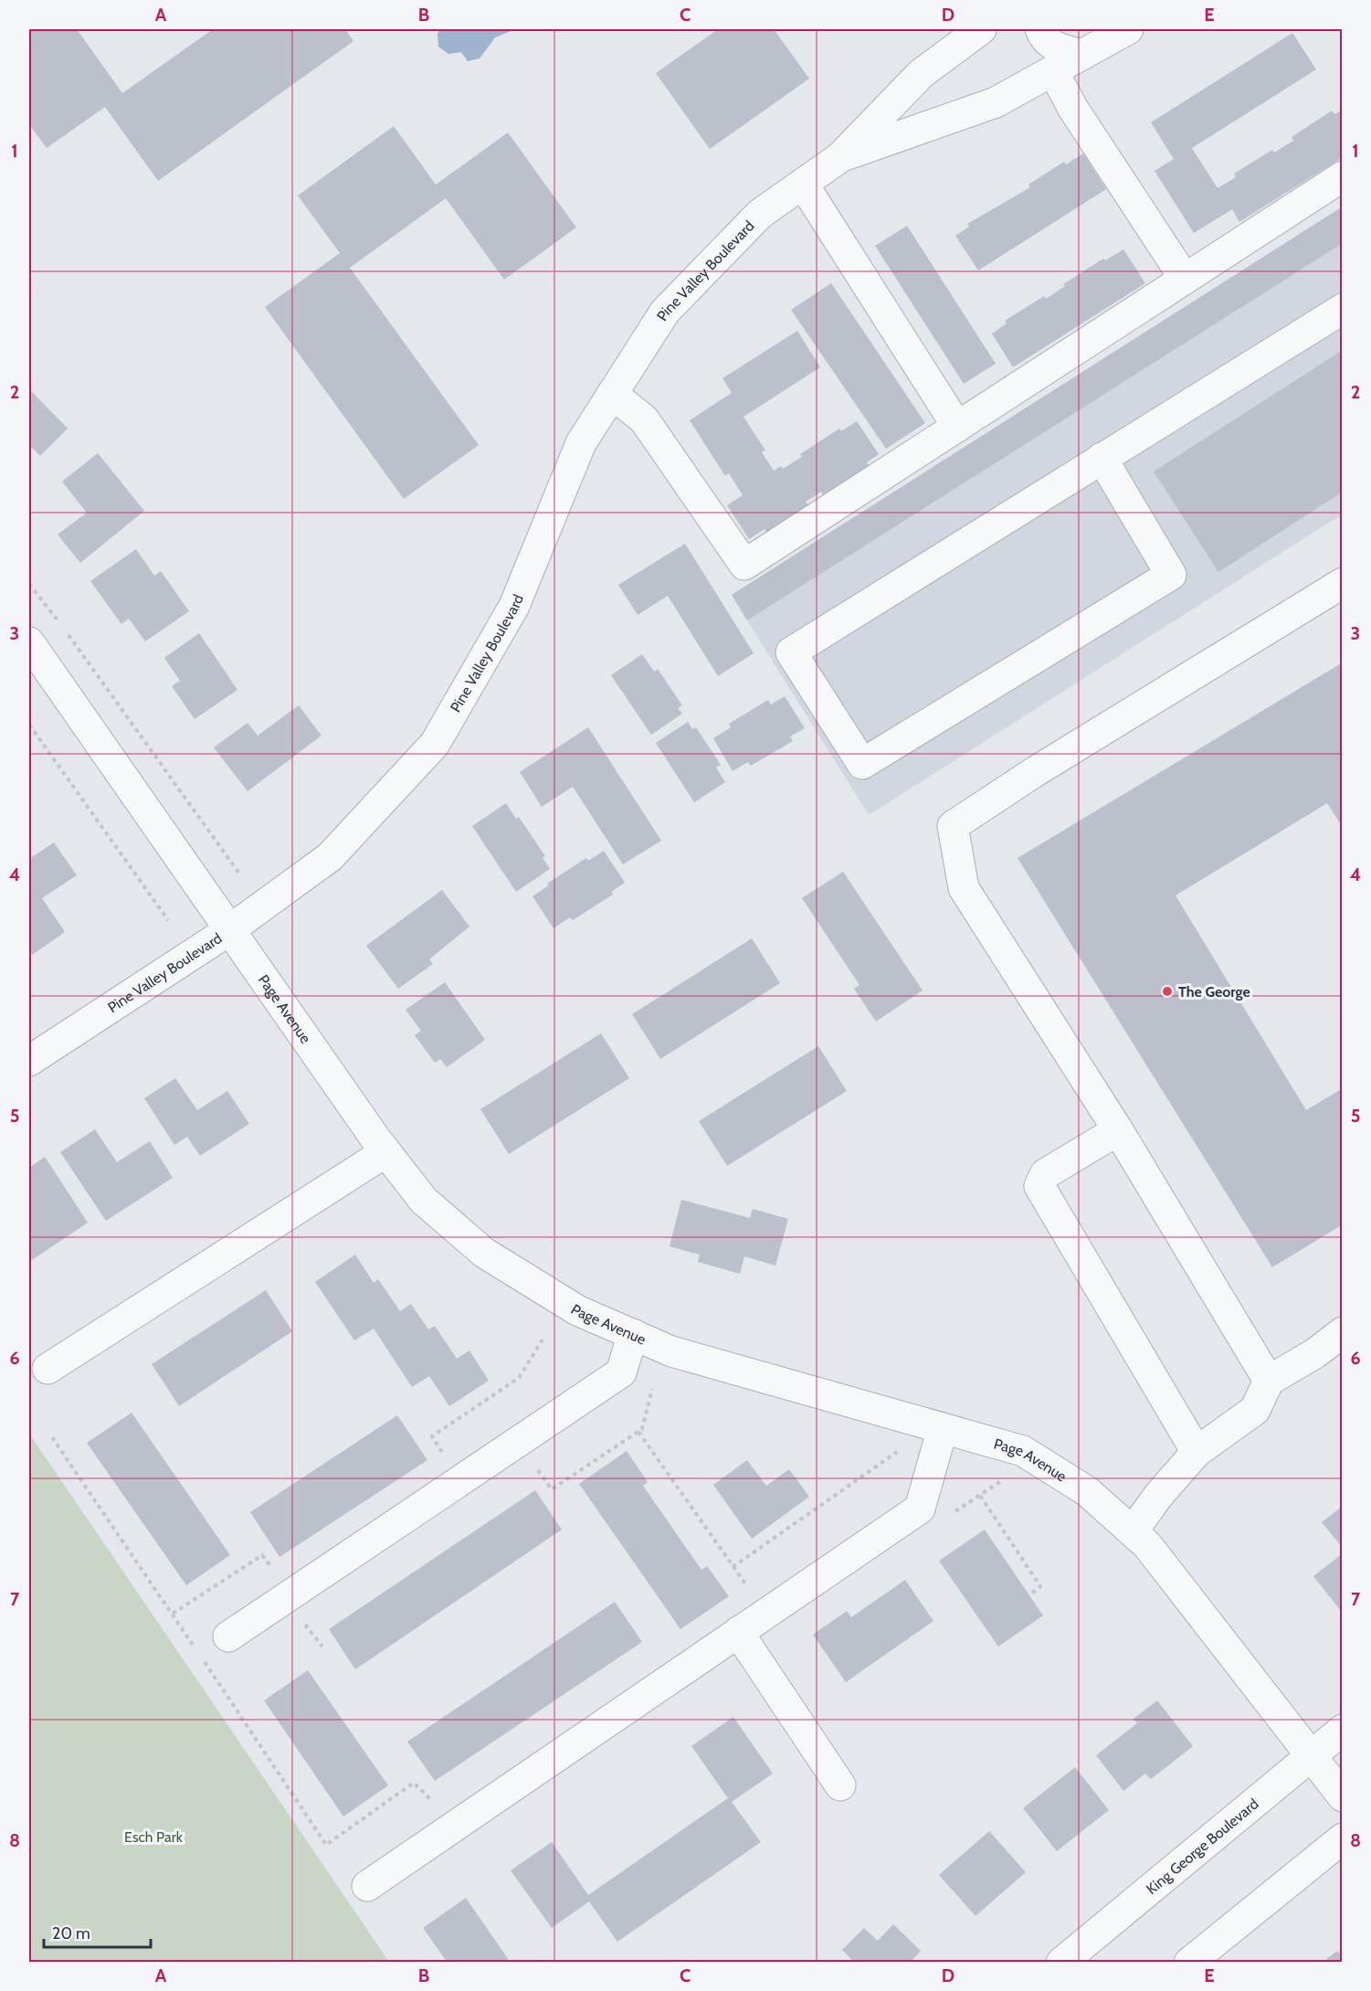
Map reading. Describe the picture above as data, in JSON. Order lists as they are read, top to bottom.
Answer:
{
  "streets": {
    "street": ["Pine Valley Boulevard", "Page Avenue", "King George Boulevard"]
  },
  "crossings": [
    ["Pine Valley Boulevard", "Page Avenue"],
    ["Page Avenue", "King George Boulevard"]
  ],
  "parks": ["Esch Park"],
  "places": ["The George"],
  "scale_bar": "20 m",
  "grid": {
    "columns": [
      "A",
      "B",
      "C",
      "D",
      "E"
    ],
    "rows": [
      "1",
      "2",
      "3",
      "4",
      "5",
      "6",
      "7",
      "8"
    ]
  }
}
